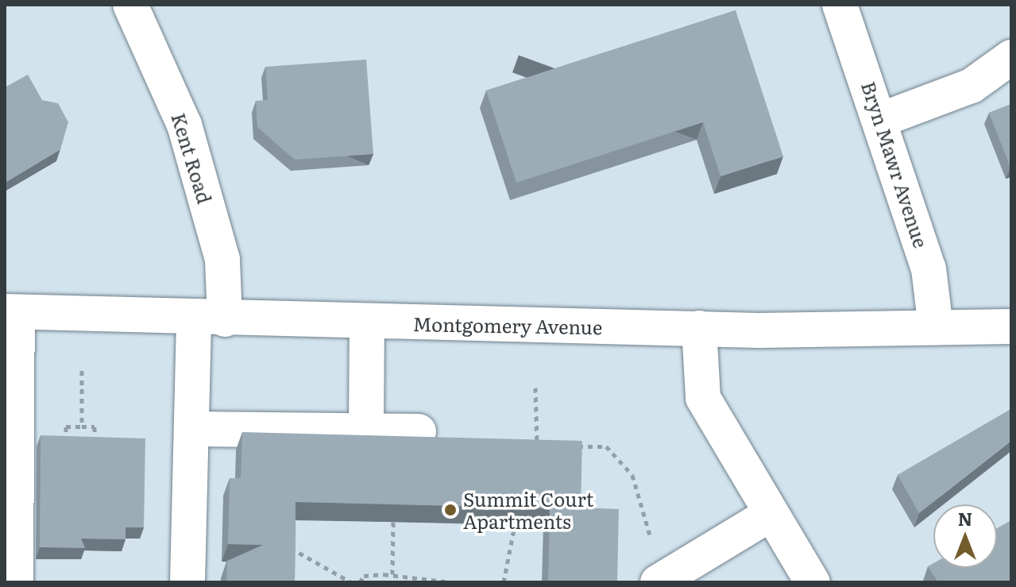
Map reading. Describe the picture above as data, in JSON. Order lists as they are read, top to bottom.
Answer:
{
  "streets": {
    "main road": ["Kent Road", "Bryn Mawr Avenue", "Montgomery Avenue"]
  },
  "crossings": [
    ["Kent Road", "Montgomery Avenue"],
    ["Bryn Mawr Avenue", "Montgomery Avenue"]
  ],
  "places": ["Summit Court Apartments"],
  "north": "top"
}
